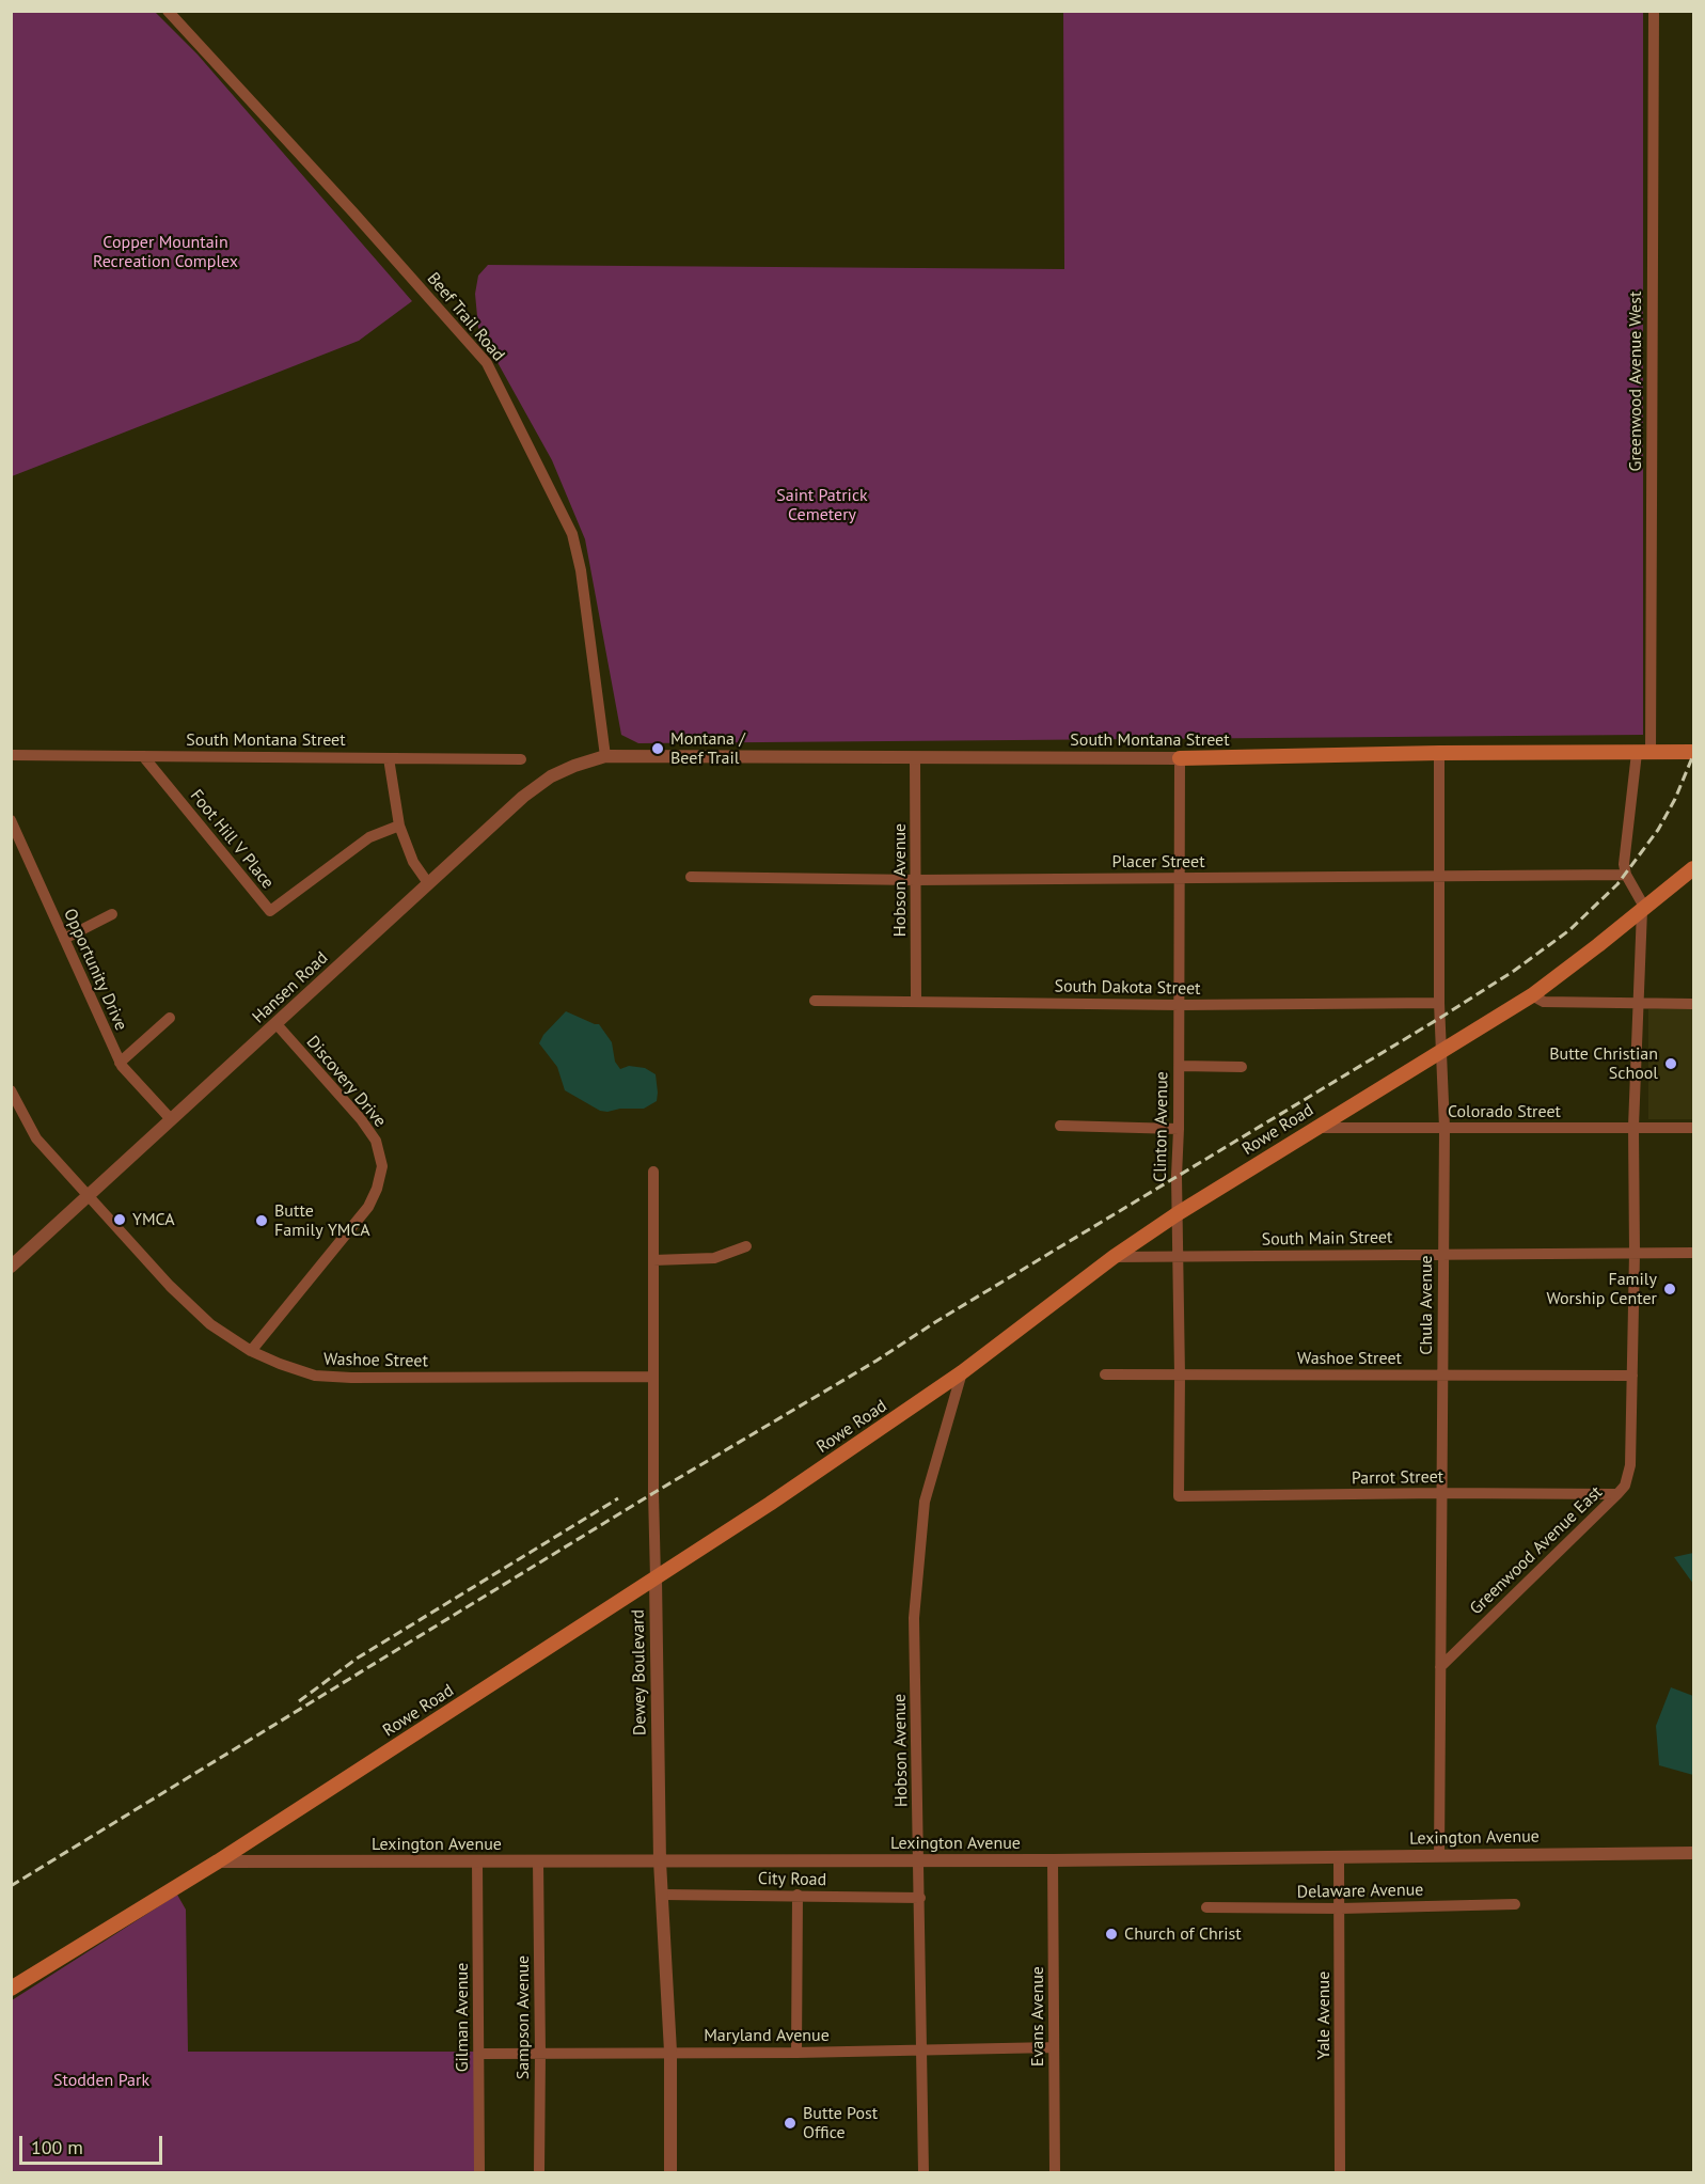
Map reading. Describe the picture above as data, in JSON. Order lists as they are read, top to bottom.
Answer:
{
  "streets": {
    "main road": ["South Montana Street", "Rowe Road"],
    "street": [
      "Beef Trail Road",
      "Greenwood Avenue West",
      "Foot Hill V Place",
      "Placer Street",
      "Hobson Avenue",
      "Opportunity Drive",
      "Hansen Road",
      "South Dakota Street",
      "Discovery Drive",
      "Colorado Street",
      "Clinton Avenue",
      "South Main Street",
      "Chula Avenue",
      "Washoe Street",
      "Parrot Street",
      "Greenwood Avenue East",
      "Dewey Boulevard",
      "Lexington Avenue",
      "City Road",
      "Delaware Avenue",
      "Yale Avenue",
      "Evans Avenue",
      "Gilman Avenue",
      "Sampson Avenue",
      "Maryland Avenue"
    ]
  },
  "crossings": [
    ["Beef Trail Road", "South Montana Street"],
    ["Beef Trail Road", "Hansen Road"],
    ["Greenwood Avenue West", "South Montana Street"],
    ["Greenwood Avenue West", "Placer Street"],
    ["South Montana Street", "Foot Hill V Place"],
    ["South Montana Street", "Hobson Avenue"],
    ["South Montana Street", "Hansen Road"],
    ["South Montana Street", "Clinton Avenue"],
    ["South Montana Street", "Chula Avenue"],
    ["Placer Street", "Hobson Avenue"],
    ["Placer Street", "Clinton Avenue"],
    ["Placer Street", "Chula Avenue"],
    ["Hobson Avenue", "South Dakota Street"],
    ["Hobson Avenue", "Rowe Road"],
    ["Hobson Avenue", "Lexington Avenue"],
    ["Hobson Avenue", "City Road"],
    ["Hobson Avenue", "Maryland Avenue"],
    ["Opportunity Drive", "Hansen Road"],
    ["Hansen Road", "Discovery Drive"],
    ["Hansen Road", "Washoe Street"],
    ["South Dakota Street", "Clinton Avenue"],
    ["South Dakota Street", "Chula Avenue"],
    ["Discovery Drive", "Washoe Street"],
    ["Colorado Street", "Rowe Road"],
    ["Colorado Street", "Chula Avenue"],
    ["Clinton Avenue", "Rowe Road"],
    ["Clinton Avenue", "South Main Street"],
    ["Clinton Avenue", "Washoe Street"],
    ["Clinton Avenue", "Parrot Street"],
    ["Rowe Road", "South Main Street"],
    ["Rowe Road", "Chula Avenue"],
    ["Rowe Road", "Dewey Boulevard"],
    ["Rowe Road", "Lexington Avenue"],
    ["South Main Street", "Chula Avenue"],
    ["South Main Street", "Greenwood Avenue East"],
    ["Chula Avenue", "Washoe Street"],
    ["Chula Avenue", "Parrot Street"],
    ["Chula Avenue", "Greenwood Avenue East"],
    ["Chula Avenue", "Lexington Avenue"],
    ["Washoe Street", "Greenwood Avenue East"],
    ["Washoe Street", "Dewey Boulevard"],
    ["Parrot Street", "Greenwood Avenue East"],
    ["Dewey Boulevard", "Lexington Avenue"],
    ["Dewey Boulevard", "City Road"],
    ["Dewey Boulevard", "Maryland Avenue"],
    ["Lexington Avenue", "Yale Avenue"],
    ["Lexington Avenue", "Evans Avenue"],
    ["Lexington Avenue", "Gilman Avenue"],
    ["Lexington Avenue", "Sampson Avenue"],
    ["Delaware Avenue", "Yale Avenue"],
    ["Evans Avenue", "Maryland Avenue"],
    ["Gilman Avenue", "Maryland Avenue"],
    ["Sampson Avenue", "Maryland Avenue"]
  ],
  "parks": ["Copper Mountain Recreation Complex", "Saint Patrick Cemetery", "Stodden Park"],
  "places": [
    "Montana / Beef Trail",
    "Butte Christian School",
    "YMCA",
    "Butte Family YMCA",
    "Family Worship Center",
    "Church of Christ",
    "Butte Post Office"
  ],
  "scale_bar": "100 m"
}
